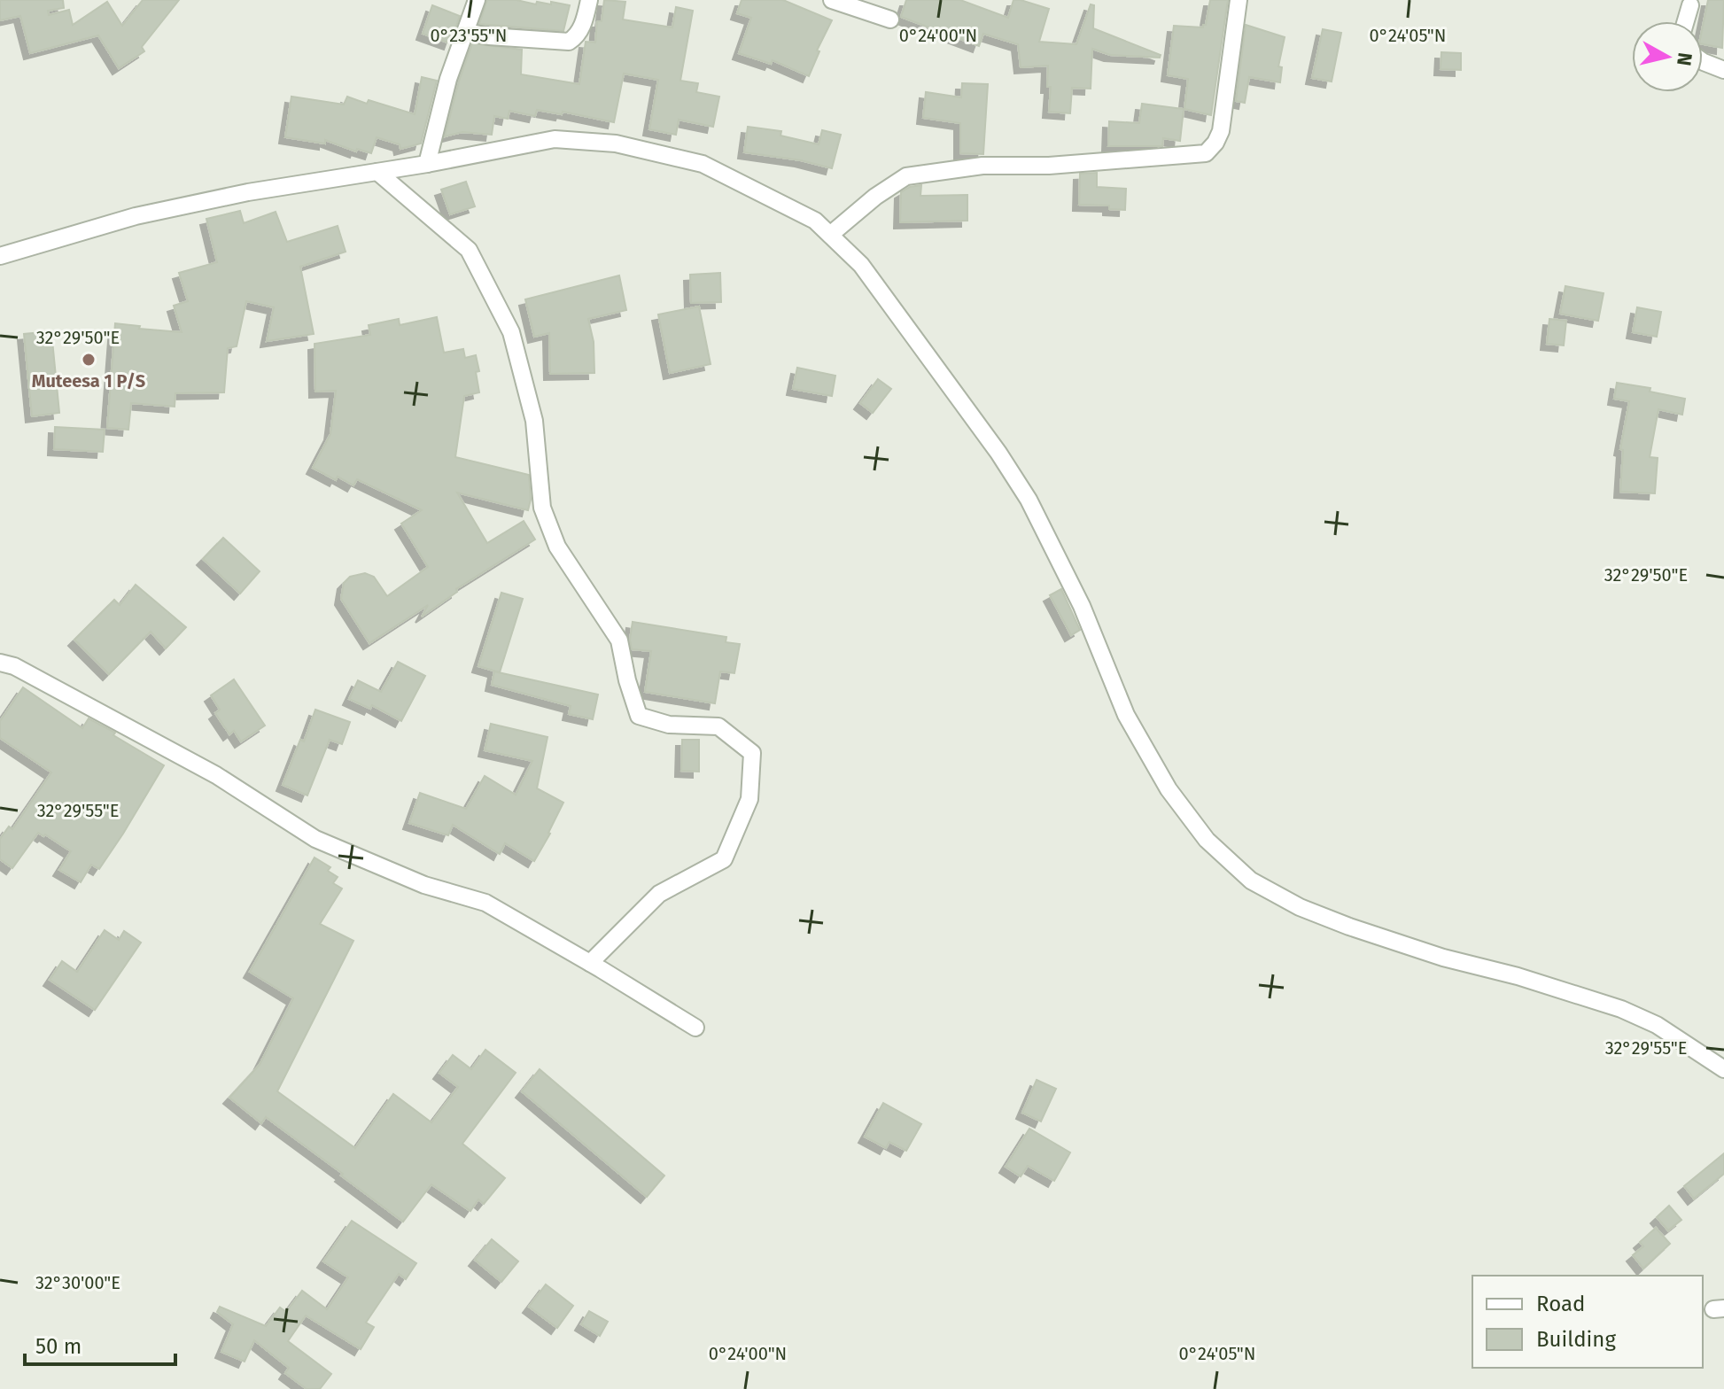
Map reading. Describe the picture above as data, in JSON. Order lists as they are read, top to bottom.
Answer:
{
  "places": ["Muteesa 1 P/S"],
  "legend": ["Road", "Building"],
  "scale_bar": "50 m",
  "north": "right",
  "coordinates": [
    "0°23'55\"N",
    "0°24'00\"N",
    "0°24'05\"N",
    "32°29'50\"E",
    "32°29'55\"E",
    "32°30'00\"E"
  ]
}
